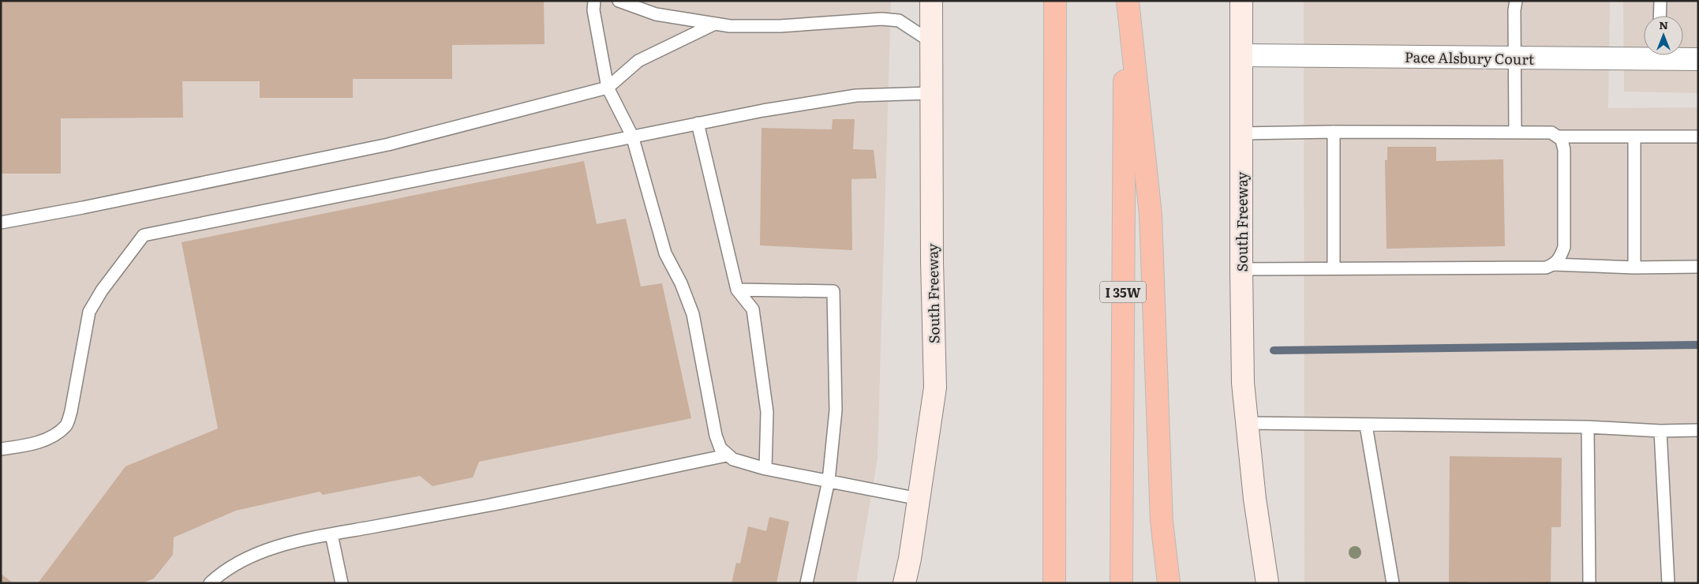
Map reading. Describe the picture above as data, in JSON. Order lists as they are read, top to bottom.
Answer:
{
  "streets": {
    "highway": ["I 35W"],
    "main road": ["South Freeway"],
    "street": ["Pace Alsbury Court"]
  },
  "crossings": [
    ["Pace Alsbury Court", "South Freeway"]
  ],
  "north": "top"
}
